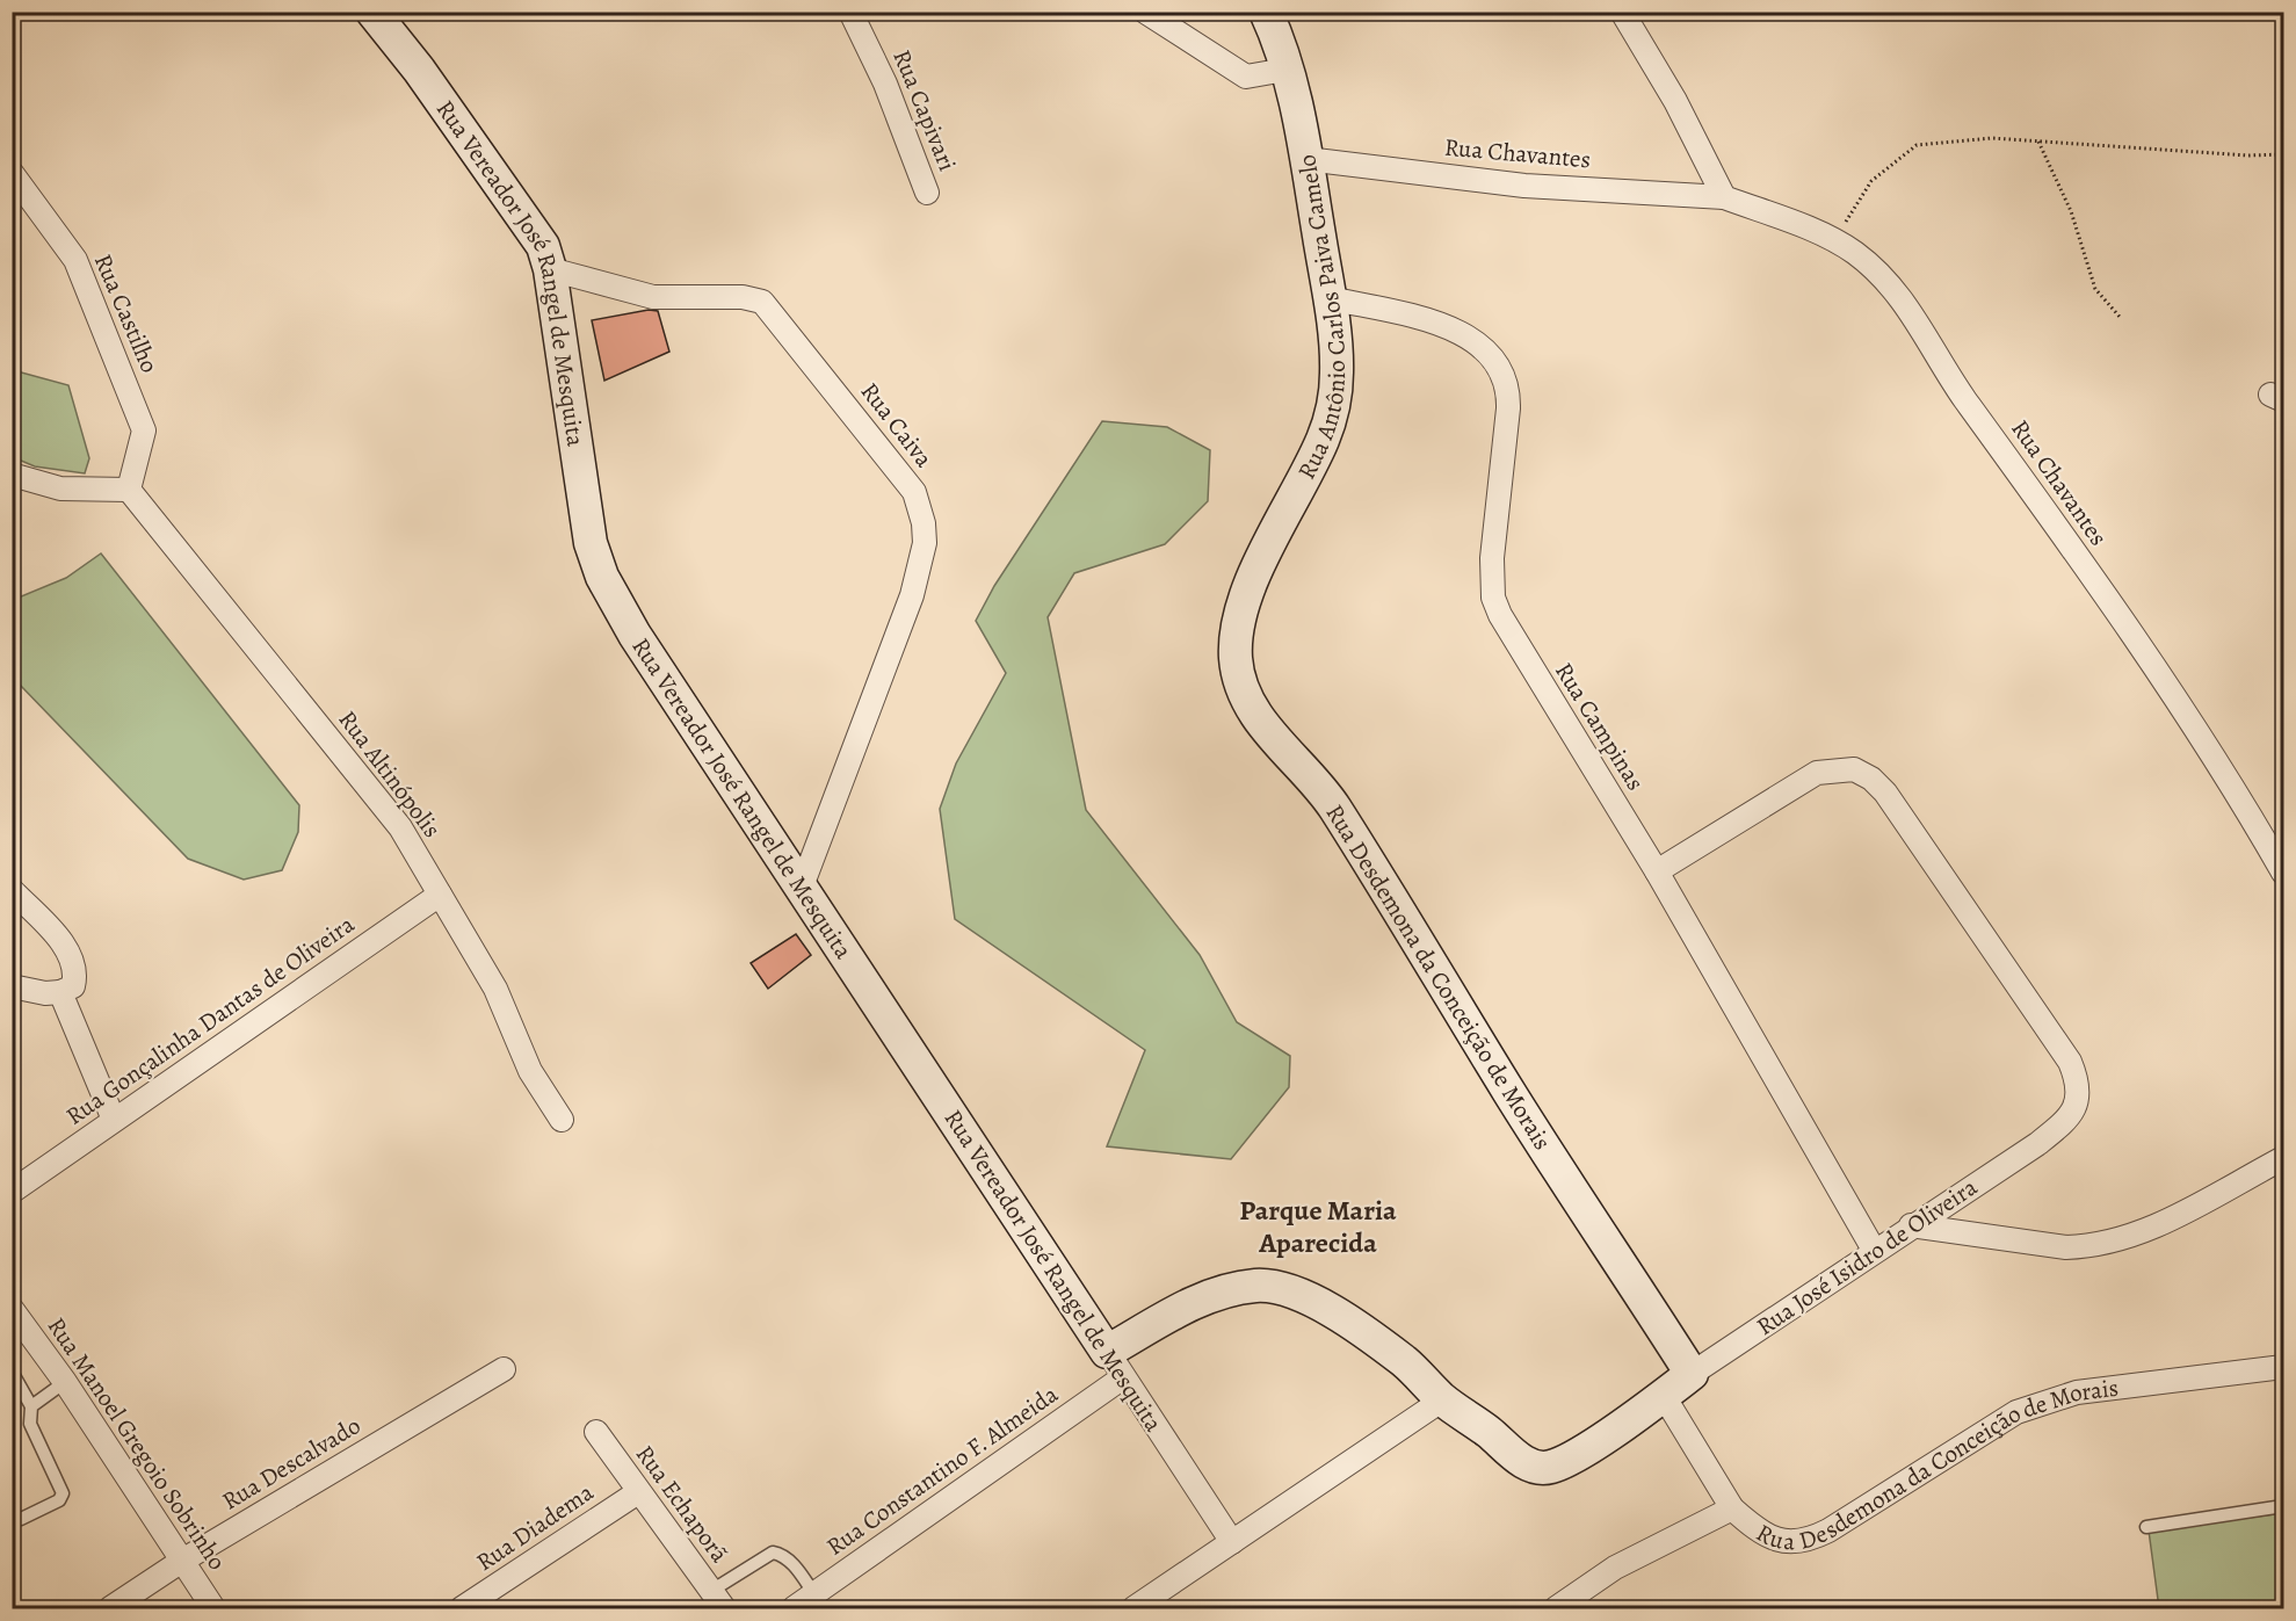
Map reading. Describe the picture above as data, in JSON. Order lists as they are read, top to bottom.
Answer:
{
  "streets": {
    "street": [
      "Rua Capivari",
      "Rua Chavantes",
      "Rua Vereador José Rangel de Mesquita",
      "Rua Castilho",
      "Rua Antônio Carlos Paiva Camelo",
      "Rua Caiva",
      "Rua Campinas",
      "Rua Altinópolis",
      "Rua Desdemona da Conceição de Morais",
      "Rua Gonçalinha Dantas de Oliveira",
      "Rua José Isidro de Oliveira",
      "Rua Manoel Gregoio Sobrinho",
      "Rua Descalvado",
      "Rua Constantino F. Almeida",
      "Rua Echaporã",
      "Rua Diadema"
    ]
  },
  "crossings": [
    ["Rua Chavantes", "Rua Antônio Carlos Paiva Camelo"],
    ["Rua Vereador José Rangel de Mesquita", "Rua Caiva"],
    ["Rua Vereador José Rangel de Mesquita", "Rua José Isidro de Oliveira"],
    ["Rua Vereador José Rangel de Mesquita", "Rua Constantino F. Almeida"],
    ["Rua Castilho", "Rua Altinópolis"],
    ["Rua Antônio Carlos Paiva Camelo", "Rua Campinas"],
    ["Rua Antônio Carlos Paiva Camelo", "Rua Desdemona da Conceição de Morais"],
    ["Rua Campinas", "Rua José Isidro de Oliveira"],
    ["Rua Altinópolis", "Rua Gonçalinha Dantas de Oliveira"],
    ["Rua Desdemona da Conceição de Morais", "Rua José Isidro de Oliveira"],
    ["Rua José Isidro de Oliveira", "Rua Constantino F. Almeida"],
    ["Rua Manoel Gregoio Sobrinho", "Rua Descalvado"],
    ["Rua Echaporã", "Rua Diadema"]
  ],
  "districts": ["Parque Maria Aparecida"]
}
